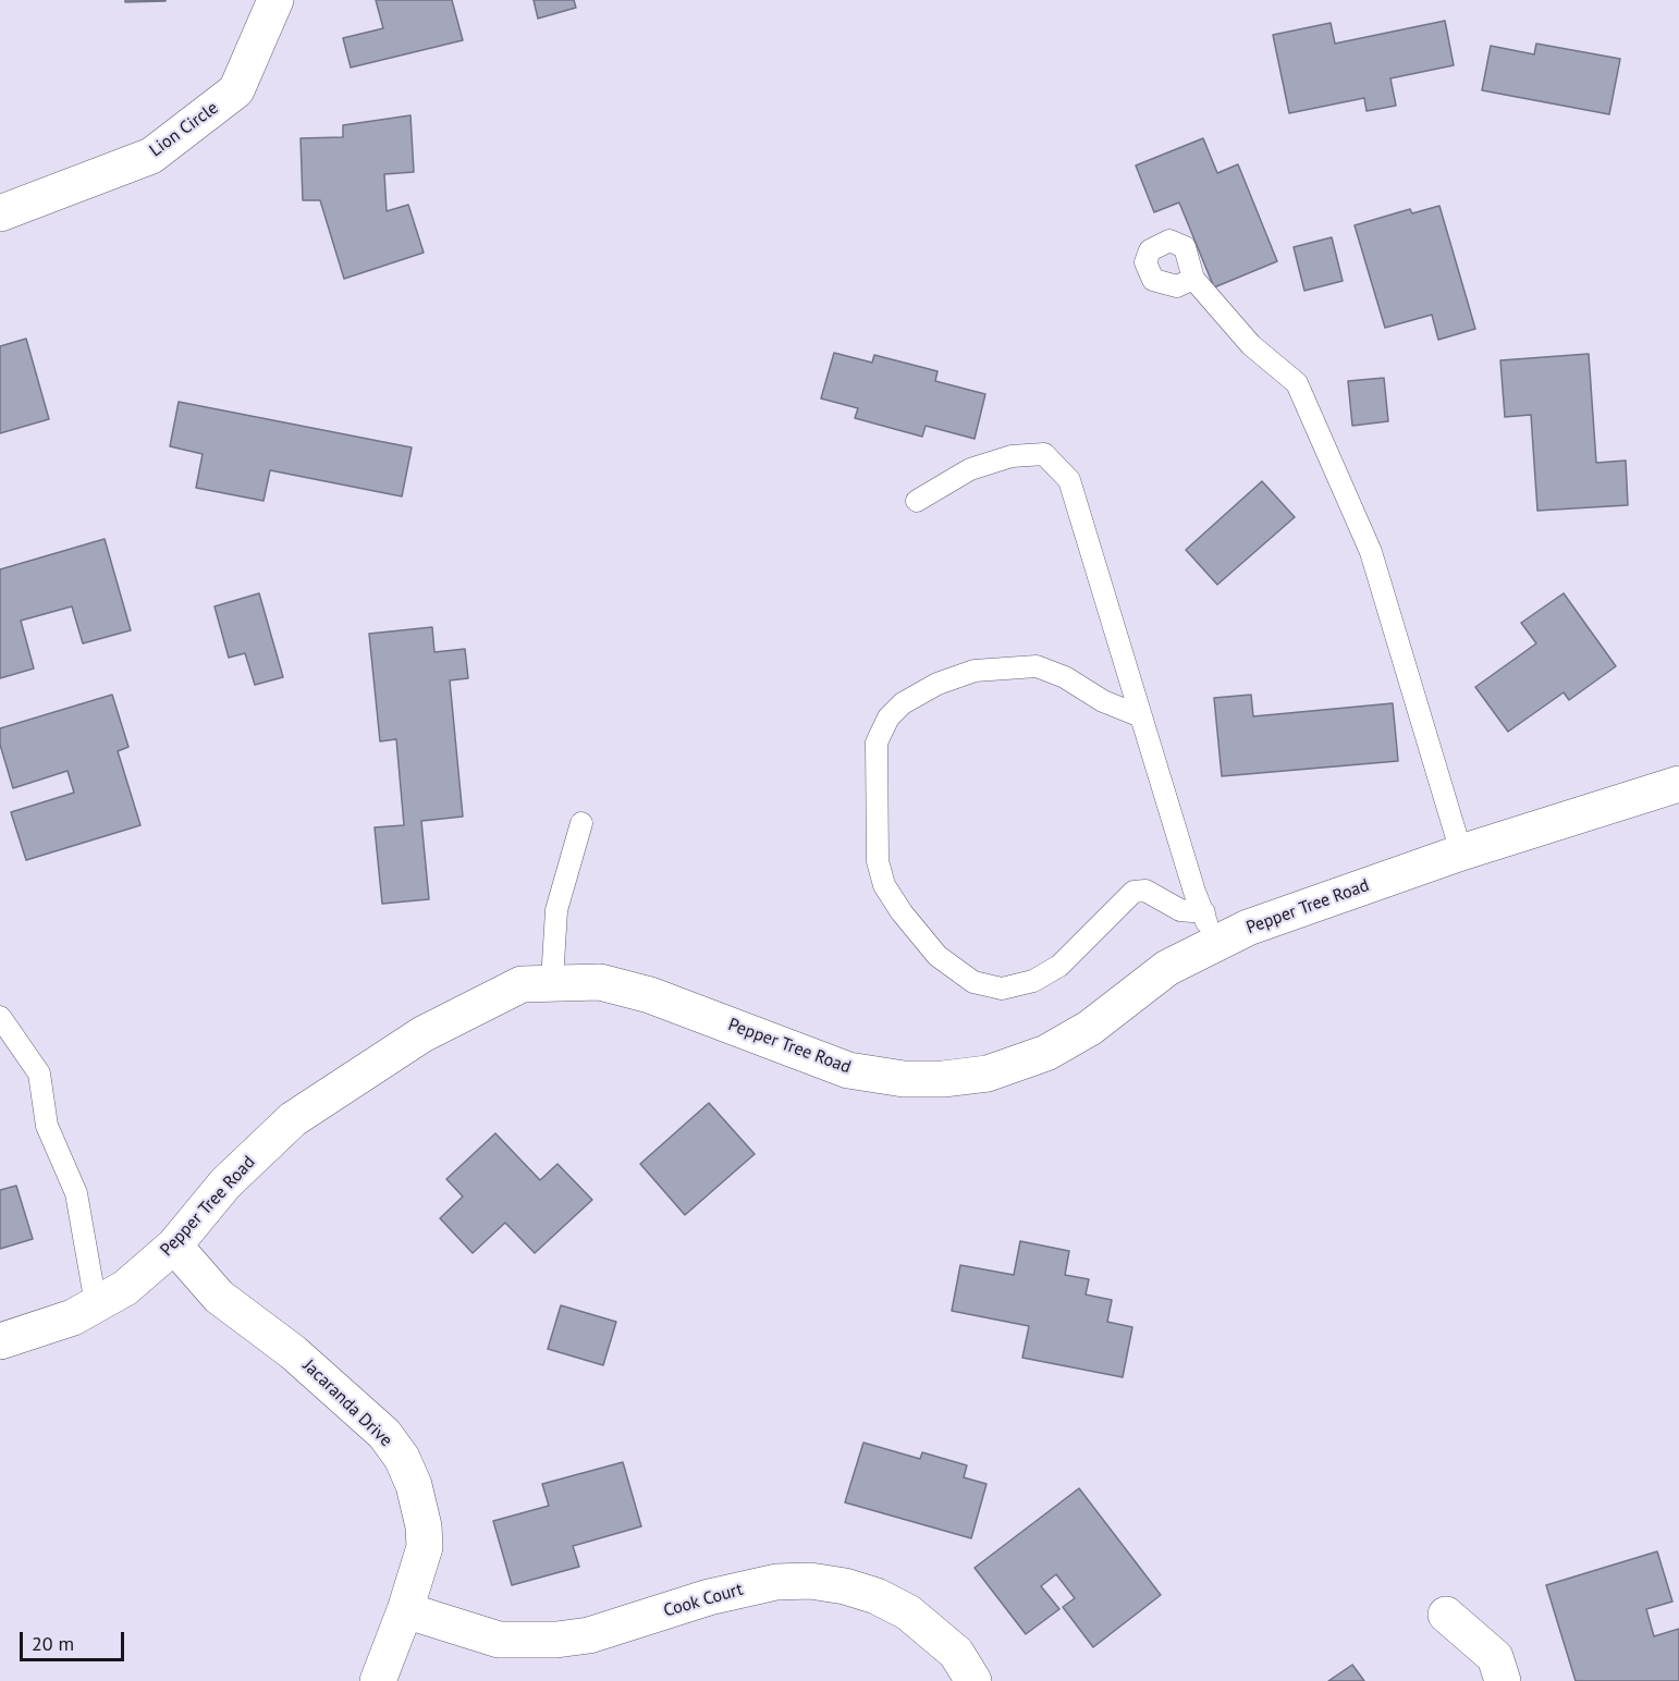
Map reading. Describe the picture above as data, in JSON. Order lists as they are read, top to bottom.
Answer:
{
  "streets": {
    "street": [
      "Lion Circle",
      "Pepper Tree Road",
      "Jacaranda Drive",
      "Cook Court"
    ]
  },
  "crossings": [
    ["Pepper Tree Road", "Jacaranda Drive"],
    ["Jacaranda Drive", "Cook Court"]
  ],
  "scale_bar": "20 m"
}
